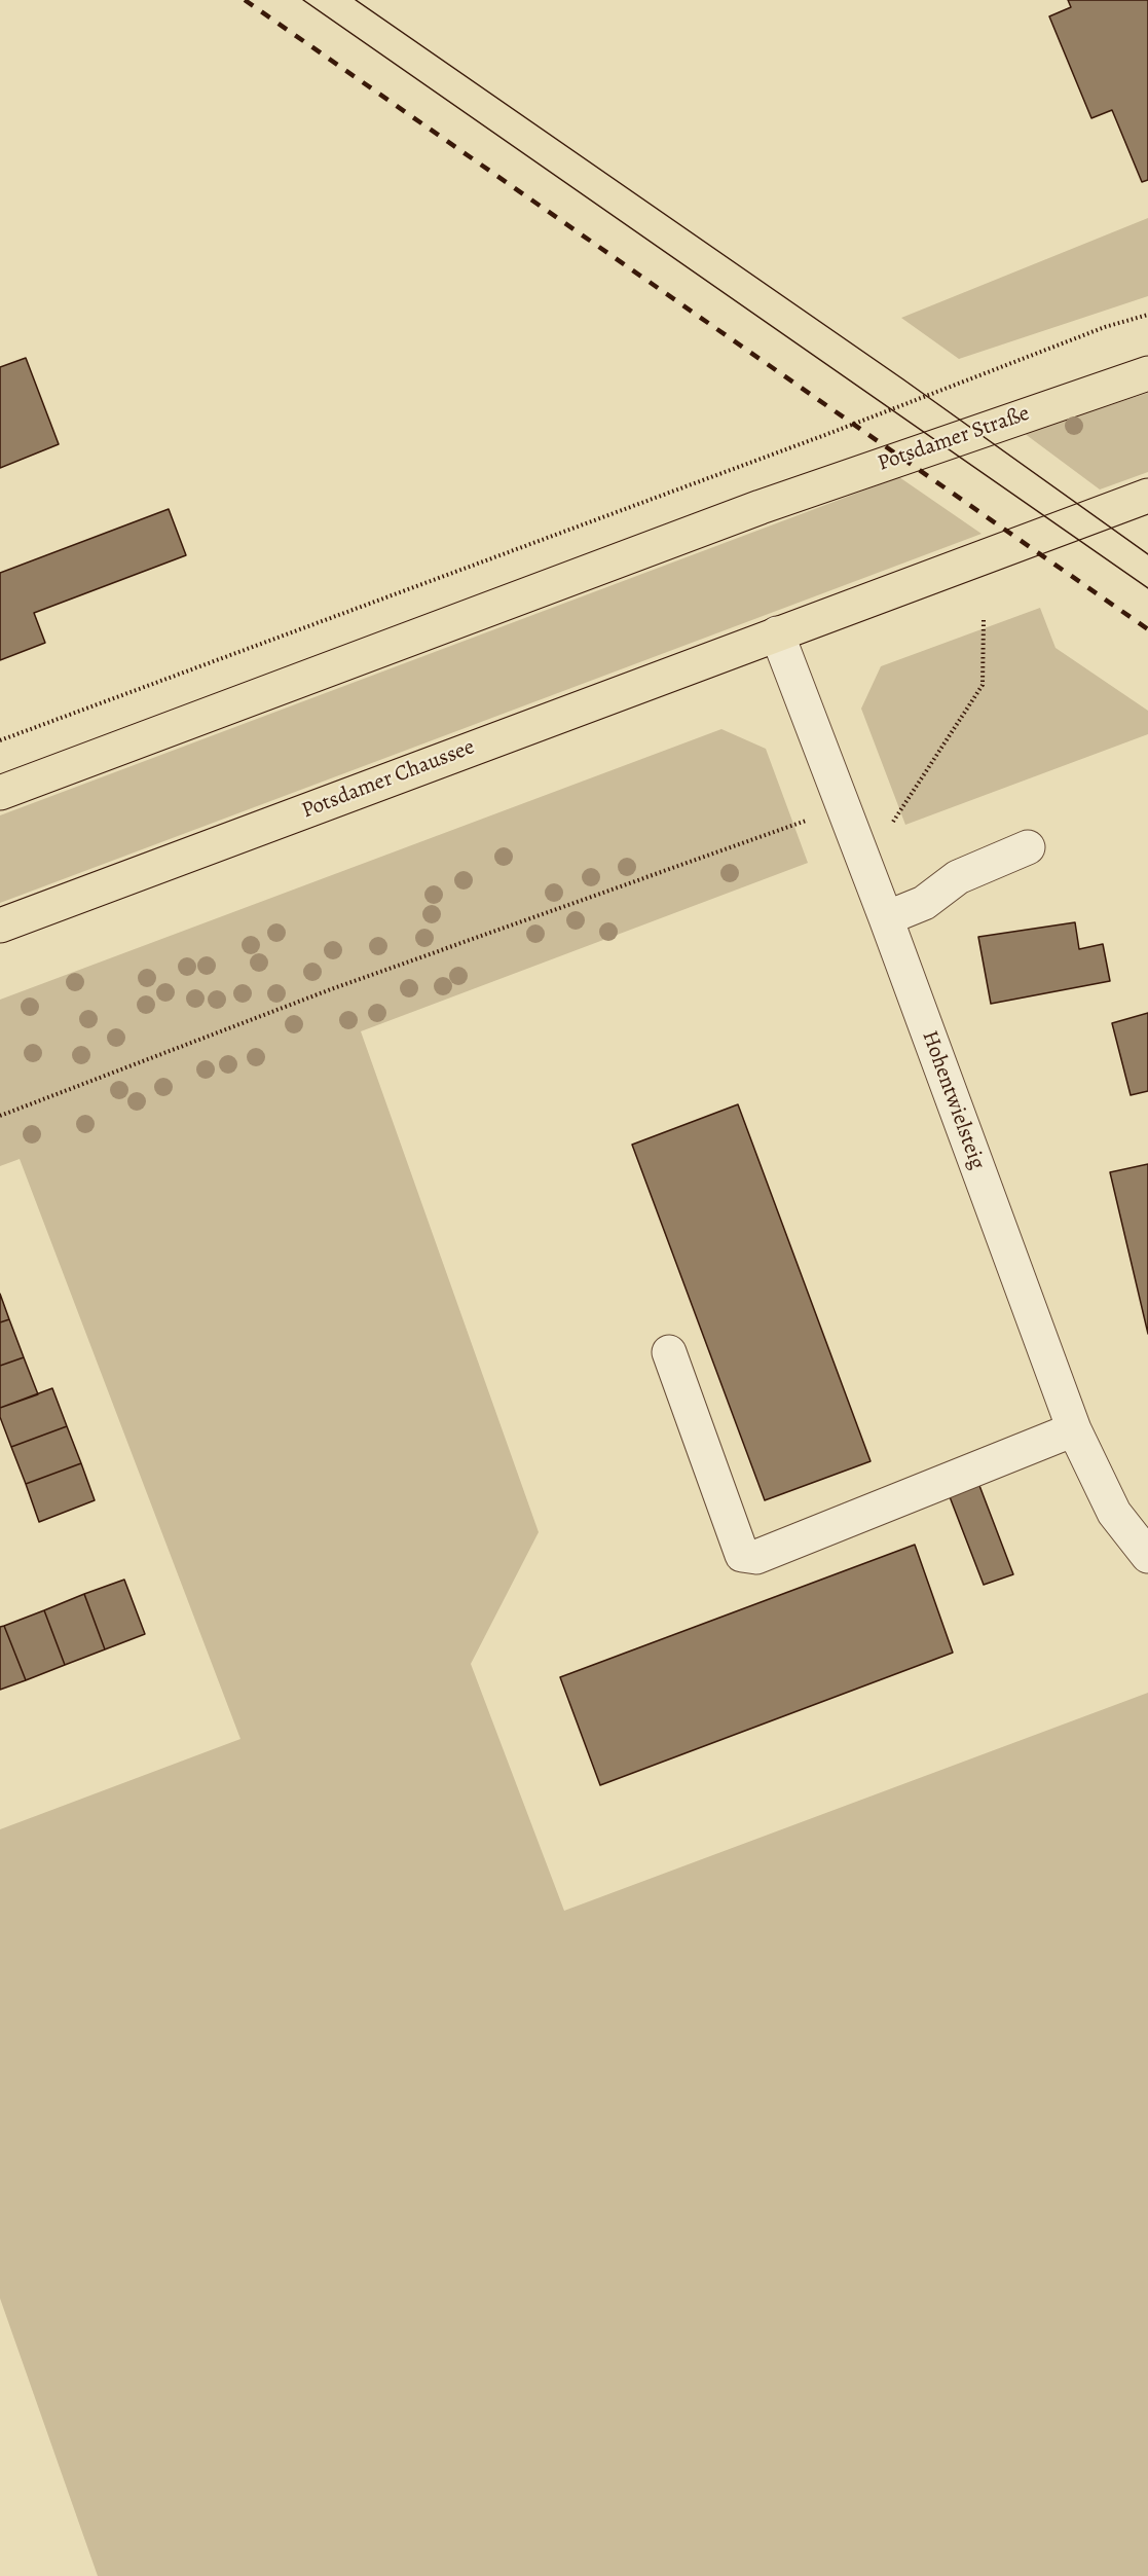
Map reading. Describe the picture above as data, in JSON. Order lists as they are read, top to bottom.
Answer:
{
  "streets": {
    "main road": ["Potsdamer Straße", "Potsdamer Chaussee"],
    "street": ["Hohentwielsteig"]
  },
  "crossings": [
    ["Potsdamer Chaussee", "Hohentwielsteig"]
  ]
}
